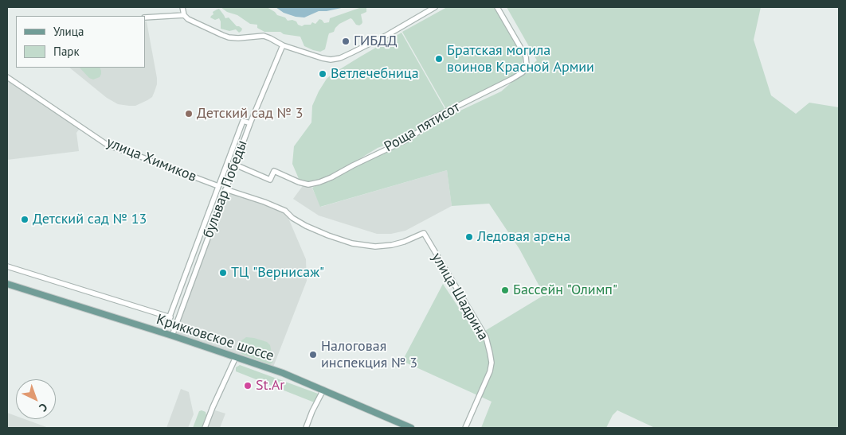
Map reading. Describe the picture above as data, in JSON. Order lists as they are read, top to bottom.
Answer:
{
  "streets": {
    "main road": ["Крикковское шоссе"],
    "street": [
      "Роща пятисот",
      "улица Химиков",
      "бульвар Победы",
      "улица Шадрина"
    ]
  },
  "crossings": [
    ["Роща пятисот", "бульвар Победы"],
    ["бульвар Победы", "улица Шадрина"],
    ["бульвар Победы", "Крикковское шоссе"]
  ],
  "places": [
    "ГИБДД",
    "Братская могила воинов Красной Армии",
    "Ветлечебница",
    "Детский сад № 3",
    "Детский сад № 13",
    "Ледовая арена",
    "ТЦ \"Вернисаж\"",
    "Бассейн \"Олимп\"",
    "Налоговая инспекция № 3",
    "St.Ar"
  ],
  "legend": ["Улица", "Парк"],
  "north": "bottom right"
}
